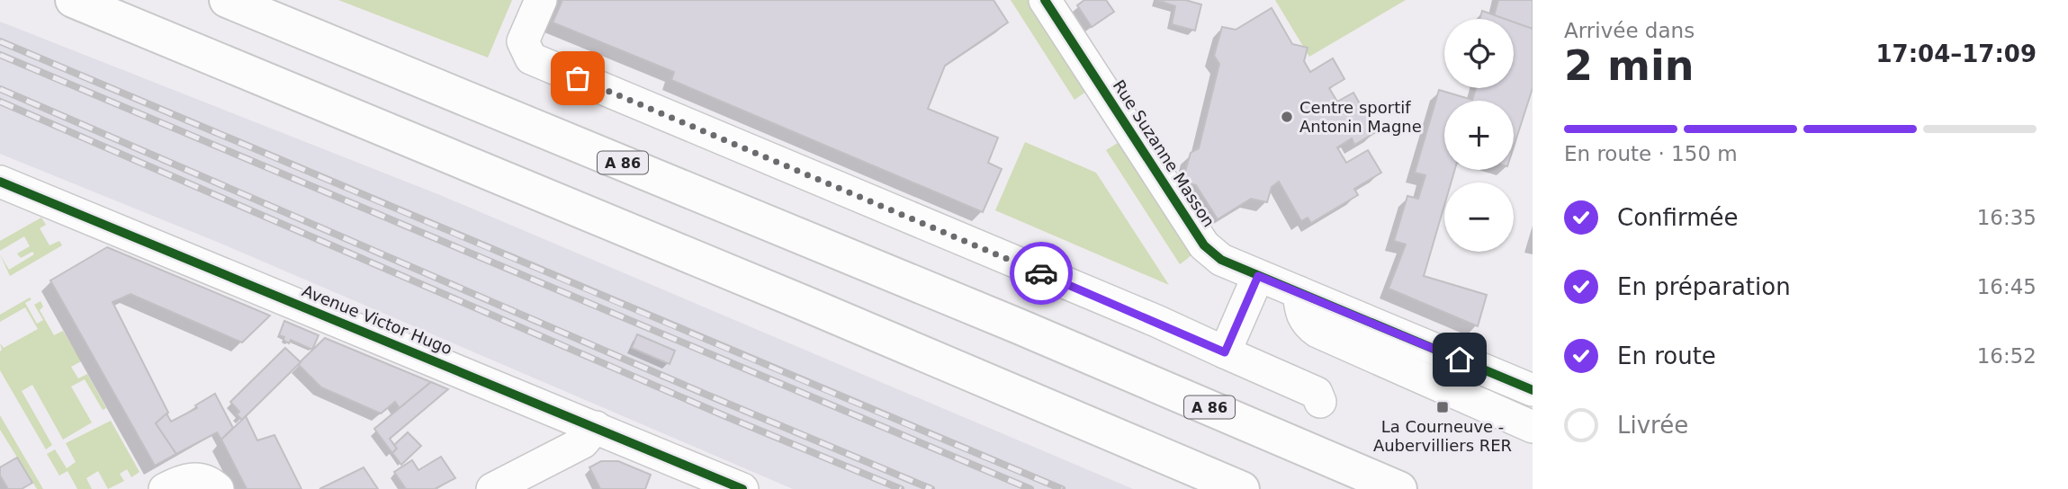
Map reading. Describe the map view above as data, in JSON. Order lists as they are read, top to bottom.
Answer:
{
  "streets": {
    "highway": ["A 86"],
    "street": ["Rue Suzanne Masson", "Avenue Victor Hugo"]
  },
  "places": {
    "other": ["Centre sportif Antonin Magne"],
    "transit": ["La Courneuve - Aubervilliers RER"]
  },
  "page": {
    "heading": ["2 min", "Arrivée dans", "17:04–17:09"],
    "map_buttons": ["+", "−"],
    "bar": "En route · 150 m",
    "list": [
      ["Confirmée", "16:35"],
      ["En préparation", "16:45"],
      ["En route", "16:52"],
      "Livrée"
    ]
  }
}
